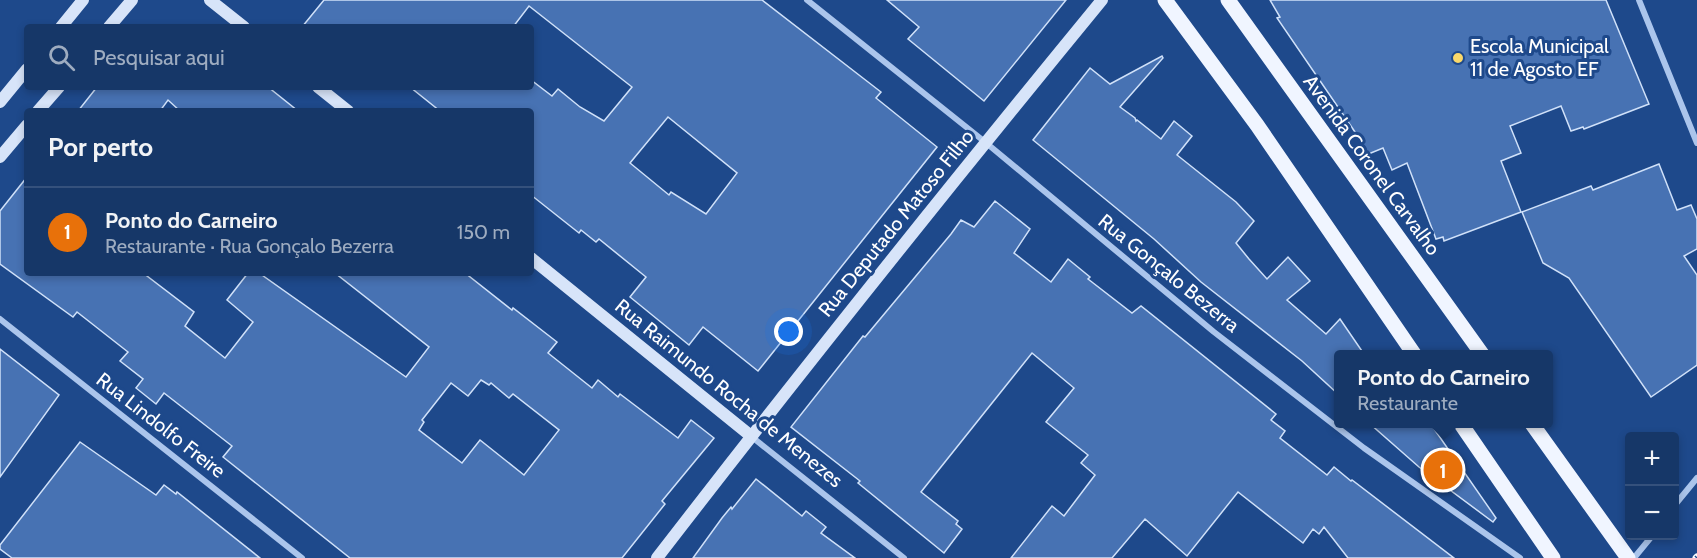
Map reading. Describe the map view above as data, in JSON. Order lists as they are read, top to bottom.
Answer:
{
  "streets": {
    "main road": ["Avenida Coronel Carvalho"],
    "street": [
      "Rua Deputado Matoso Filho",
      "Rua Gonçalo Bezerra",
      "Rua Raimundo Rocha de Menezes",
      "Rua Lindolfo Freire"
    ]
  },
  "crossings": [
    ["Rua Deputado Matoso Filho", "Rua Gonçalo Bezerra"],
    ["Rua Deputado Matoso Filho", "Rua Raimundo Rocha de Menezes"]
  ],
  "places": ["Escola Municipal 11 de Agosto EF"],
  "page": {
    "search": "Pesquisar aqui",
    "heading": "Por perto",
    "list": [
      {
        "mark": "1",
        "name": "Ponto do Carneiro",
        "note": "Restaurante · Rua Gonçalo Bezerra",
        "value": "150 m"
      }
    ],
    "popup": ["Ponto do Carneiro", "Restaurante"],
    "map_buttons": ["+", "−"],
    "pins": "1"
  }
}
